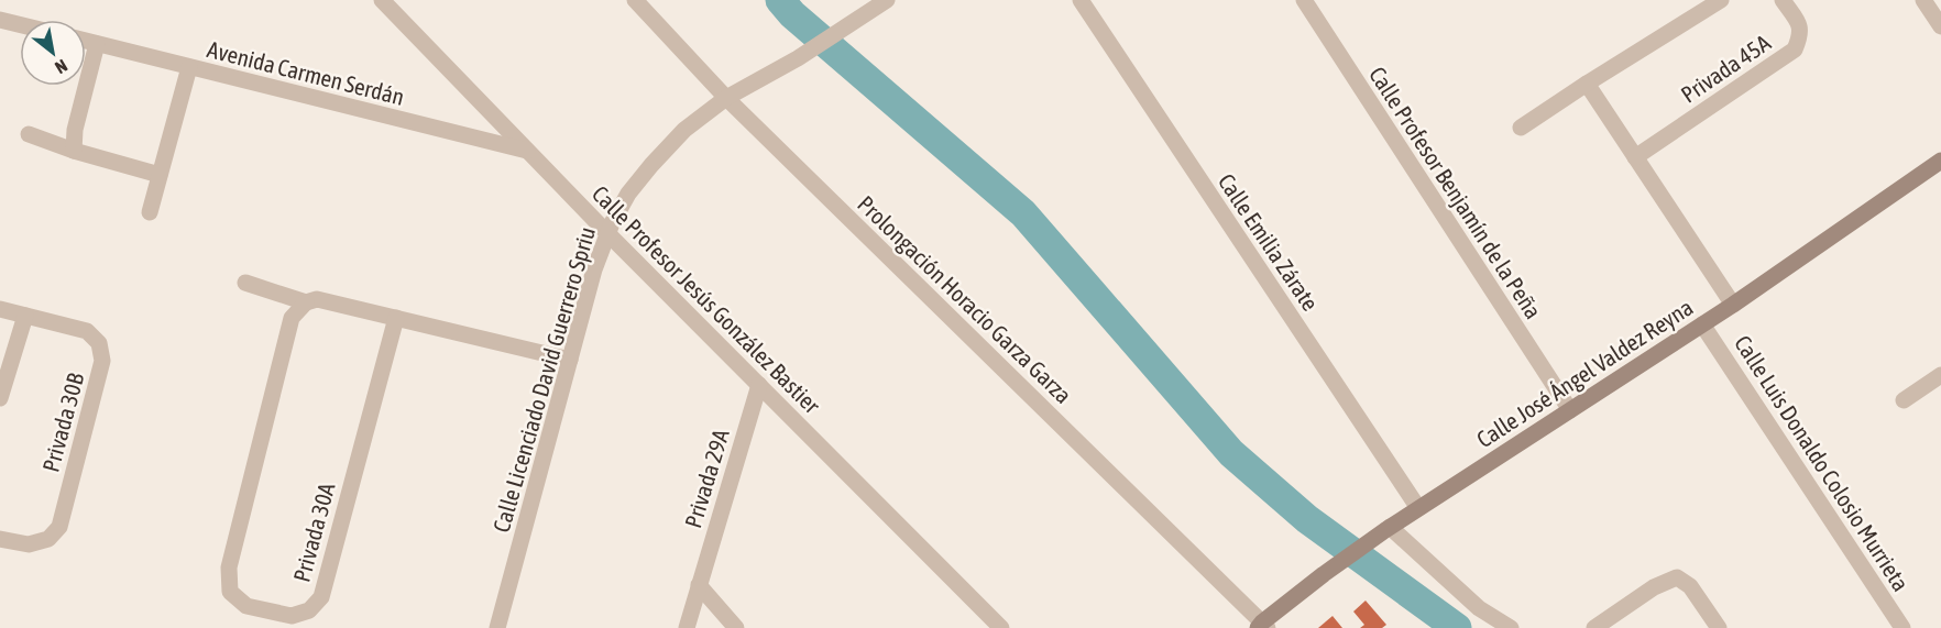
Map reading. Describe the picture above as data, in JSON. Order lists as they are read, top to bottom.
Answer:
{
  "streets": {
    "street": [
      "Privada 45A",
      "Avenida Carmen Serdán",
      "Calle Profesor Benjamín de la Peña",
      "Calle Emilia Zárate",
      "Calle Profesor Jesús González Bastier",
      "Prolongación Horacio Garza Garza",
      "Calle José Ángel Valdez Reyna",
      "Calle Licenciado David Guerrero Spriu",
      "Privada 30B",
      "Calle Luis Donaldo Colosio Murrieta",
      "Privada 29A",
      "Privada 30A"
    ]
  },
  "crossings": [
    ["Avenida Carmen Serdán", "Calle Profesor Jesús González Bastier"],
    ["Calle Profesor Benjamín de la Peña", "Calle José Ángel Valdez Reyna"],
    ["Calle Emilia Zárate", "Calle José Ángel Valdez Reyna"],
    ["Calle Profesor Jesús González Bastier", "Calle Licenciado David Guerrero Spriu"],
    ["Calle Profesor Jesús González Bastier", "Privada 29A"],
    ["Prolongación Horacio Garza Garza", "Calle José Ángel Valdez Reyna"],
    ["Prolongación Horacio Garza Garza", "Calle Licenciado David Guerrero Spriu"],
    ["Calle José Ángel Valdez Reyna", "Calle Luis Donaldo Colosio Murrieta"]
  ],
  "north": "bottom right"
}
